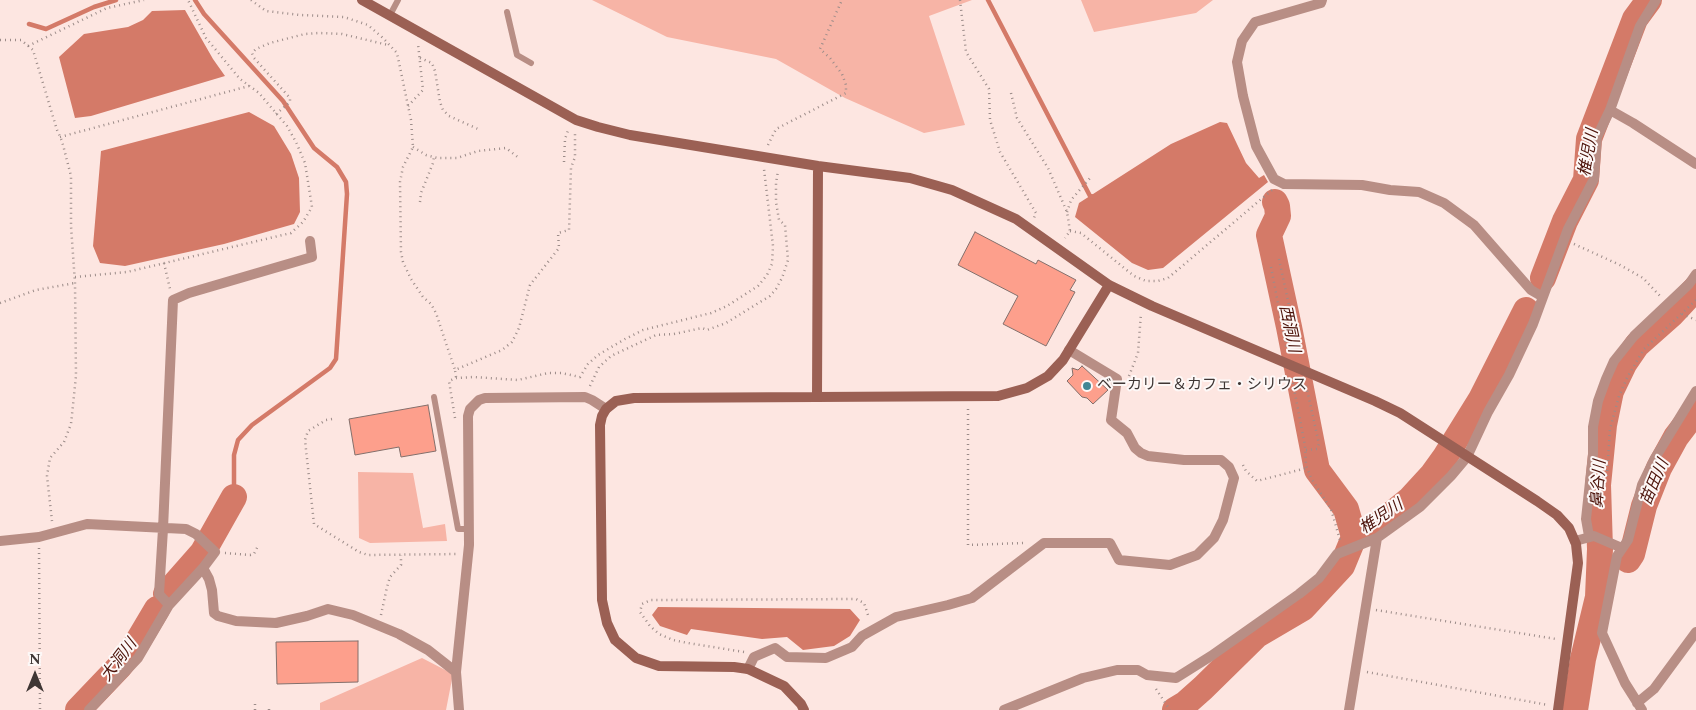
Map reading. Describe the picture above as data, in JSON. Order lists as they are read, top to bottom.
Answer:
{
  "water": [
    "椎児川",
    "西洞川",
    "苗田川",
    "鼻谷川",
    "大洞川"
  ],
  "places": ["ベーカリー＆カフェ・シリウス"],
  "north": "top"
}
